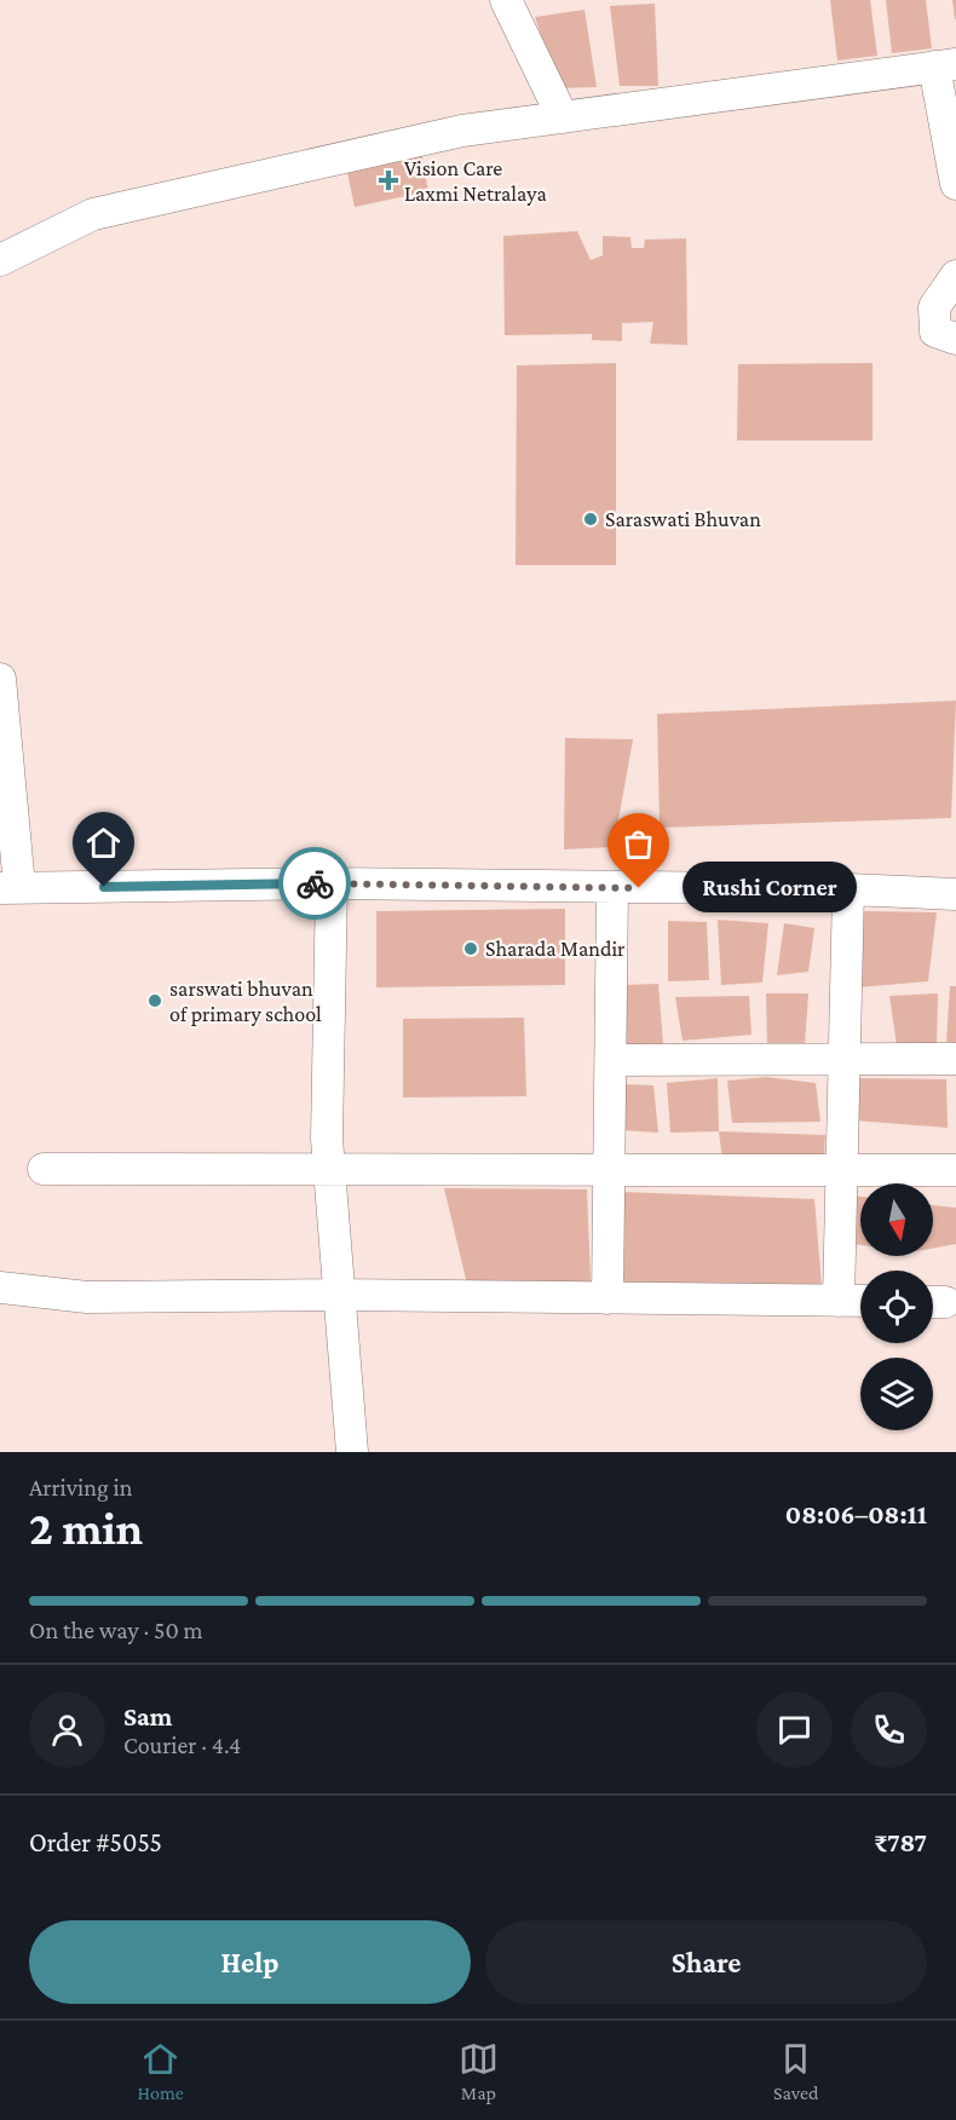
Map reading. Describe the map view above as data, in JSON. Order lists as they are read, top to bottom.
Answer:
{
  "places": {
    "health": ["Vision Care Laxmi Netralaya"],
    "other": [
      "Saraswati Bhuvan",
      "Rushi Corner",
      "Sharada Mandir",
      "sarswati bhuvan of primary school"
    ]
  },
  "north": "bottom",
  "page": {
    "bubble": "Rushi Corner",
    "heading": ["2 min", "Arriving in", "08:06–08:11"],
    "panel": [
      "Sam",
      "Courier · 4.4",
      "Order #5055",
      "₹787"
    ],
    "bar": "On the way · 50 m",
    "buttons": ["Help", "Share"],
    "tabs": ["Home", "Map", "Saved"]
  }
}
